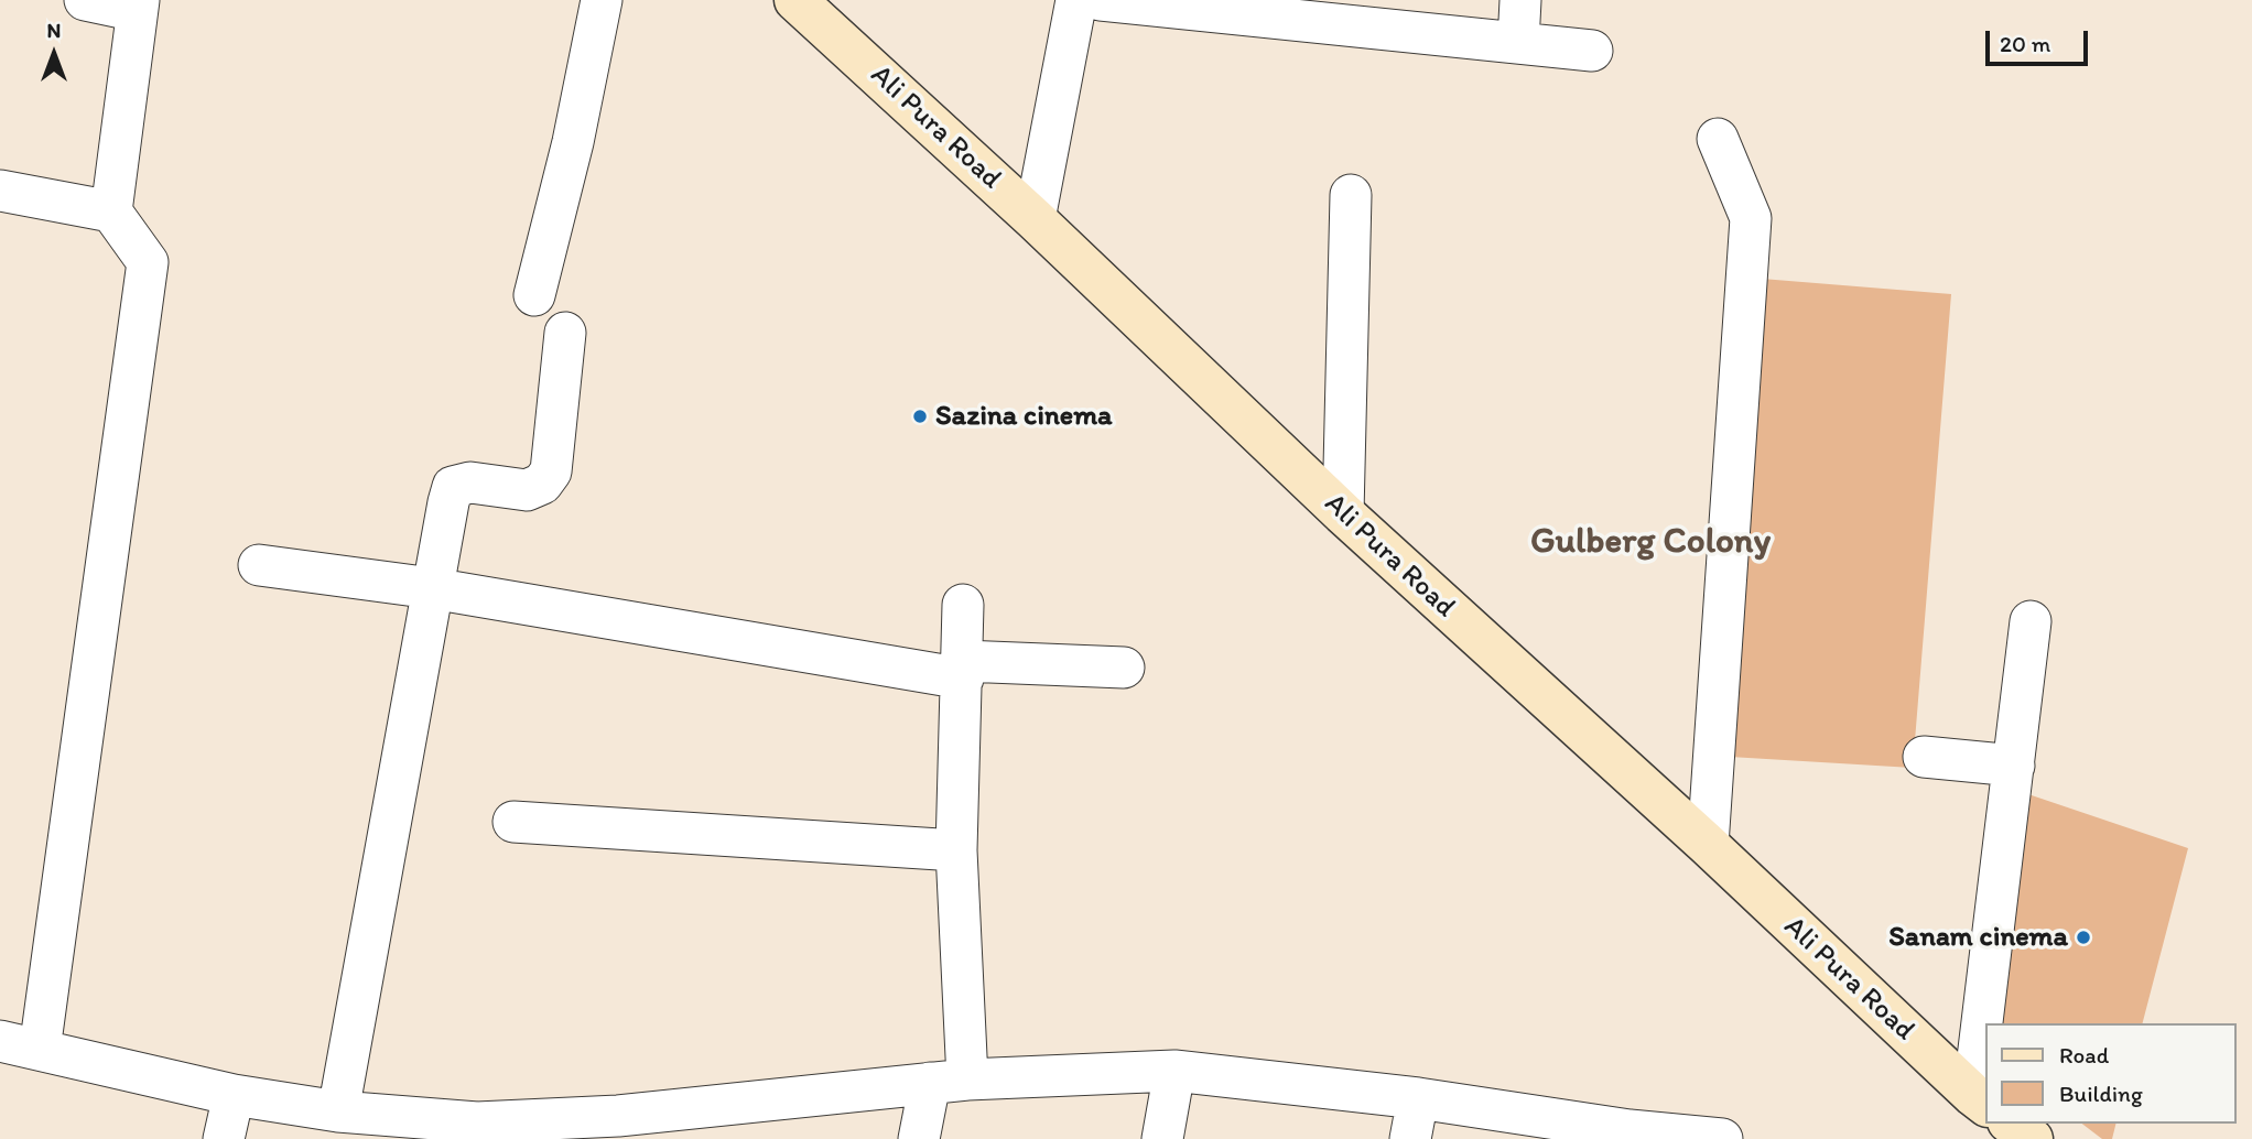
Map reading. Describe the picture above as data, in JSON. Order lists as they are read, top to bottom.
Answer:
{
  "streets": {
    "street": ["Ali Pura Road"]
  },
  "districts": ["Gulberg Colony"],
  "places": ["Sazina cinema", "Sanam cinema"],
  "legend": ["Road", "Building"],
  "scale_bar": "20 m",
  "north": "top"
}
